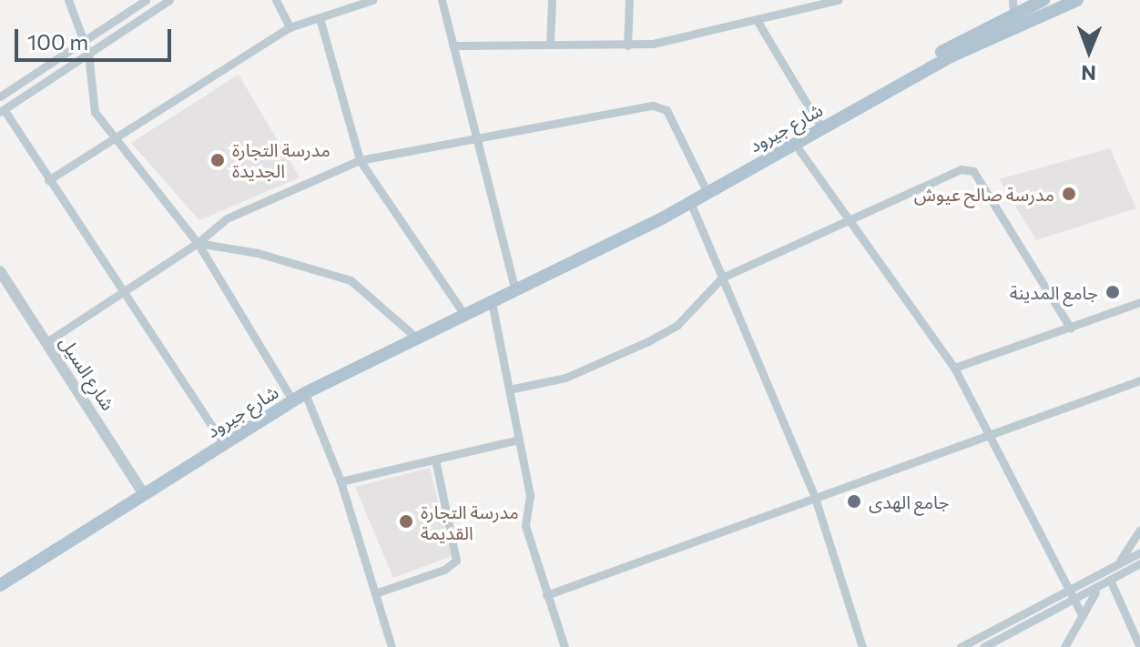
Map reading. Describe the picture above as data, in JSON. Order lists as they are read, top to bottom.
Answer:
{
  "streets": {
    "main road": ["شارع جيرود"],
    "street": ["شارع السيل"]
  },
  "crossings": [
    ["شارع جيرود", "شارع السيل"]
  ],
  "places": [
    "مدرسة التجارة الجديدة",
    "مدرسة صالح عيوش",
    "جامع المدينة",
    "جامع الهدى",
    "مدرسة التجارة القديمة"
  ],
  "scale_bar": "100 m",
  "north": "bottom"
}
